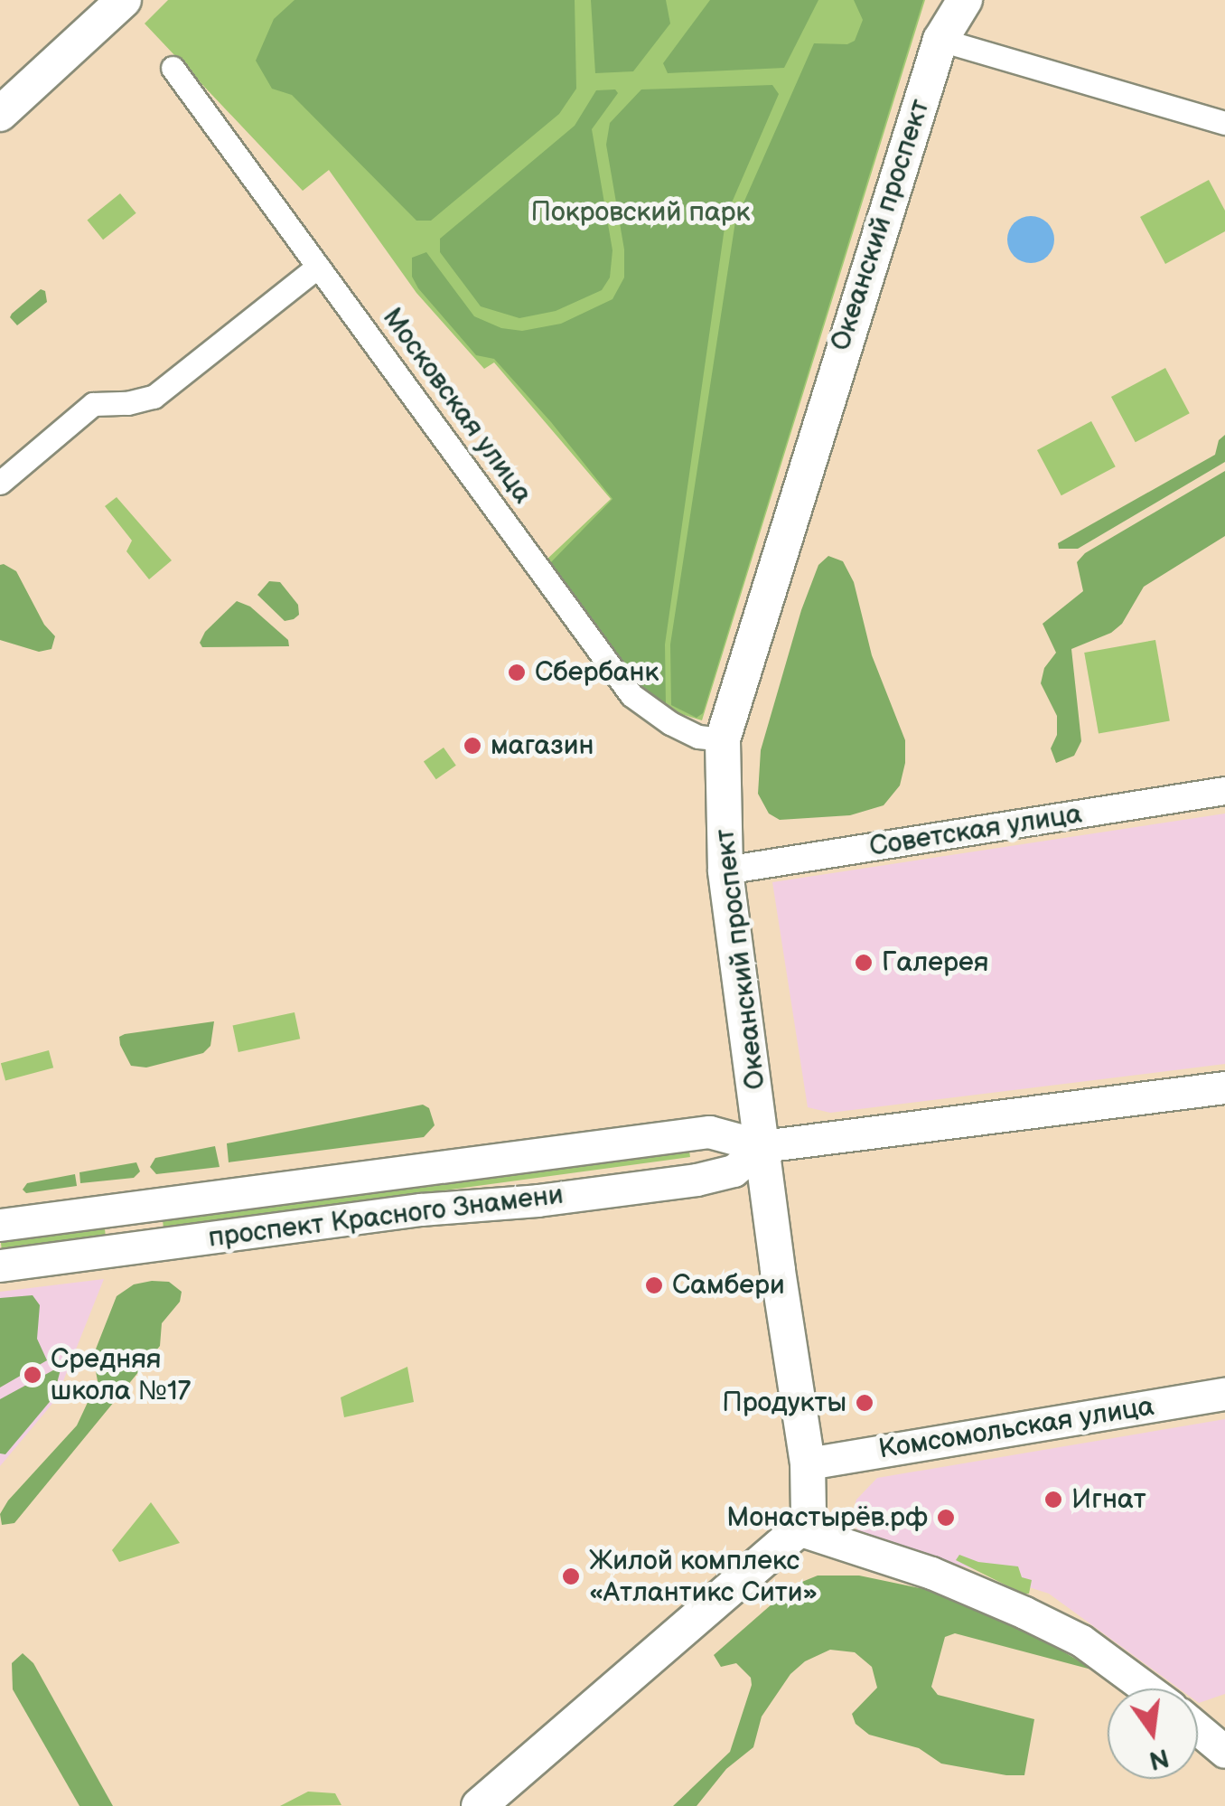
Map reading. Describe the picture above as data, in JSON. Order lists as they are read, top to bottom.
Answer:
{
  "streets": {
    "main road": ["Океанский проспект", "проспект Красного Знамени", "Комсомольская улица"],
    "street": ["Московская улица", "Советская улица"]
  },
  "crossings": [
    ["Океанский проспект", "Московская улица"],
    ["Океанский проспект", "Советская улица"],
    ["Океанский проспект", "проспект Красного Знамени"],
    ["Океанский проспект", "Комсомольская улица"]
  ],
  "parks": ["Покровский парк"],
  "places": [
    "Сбербанк",
    "магазин",
    "Галерея",
    "Самбери",
    "Средняя школа №17",
    "Продукты",
    "Игнат",
    "Монастырёв.рф",
    "Жилой комплекс «Атлантикс Сити»"
  ],
  "north": "bottom"
}
